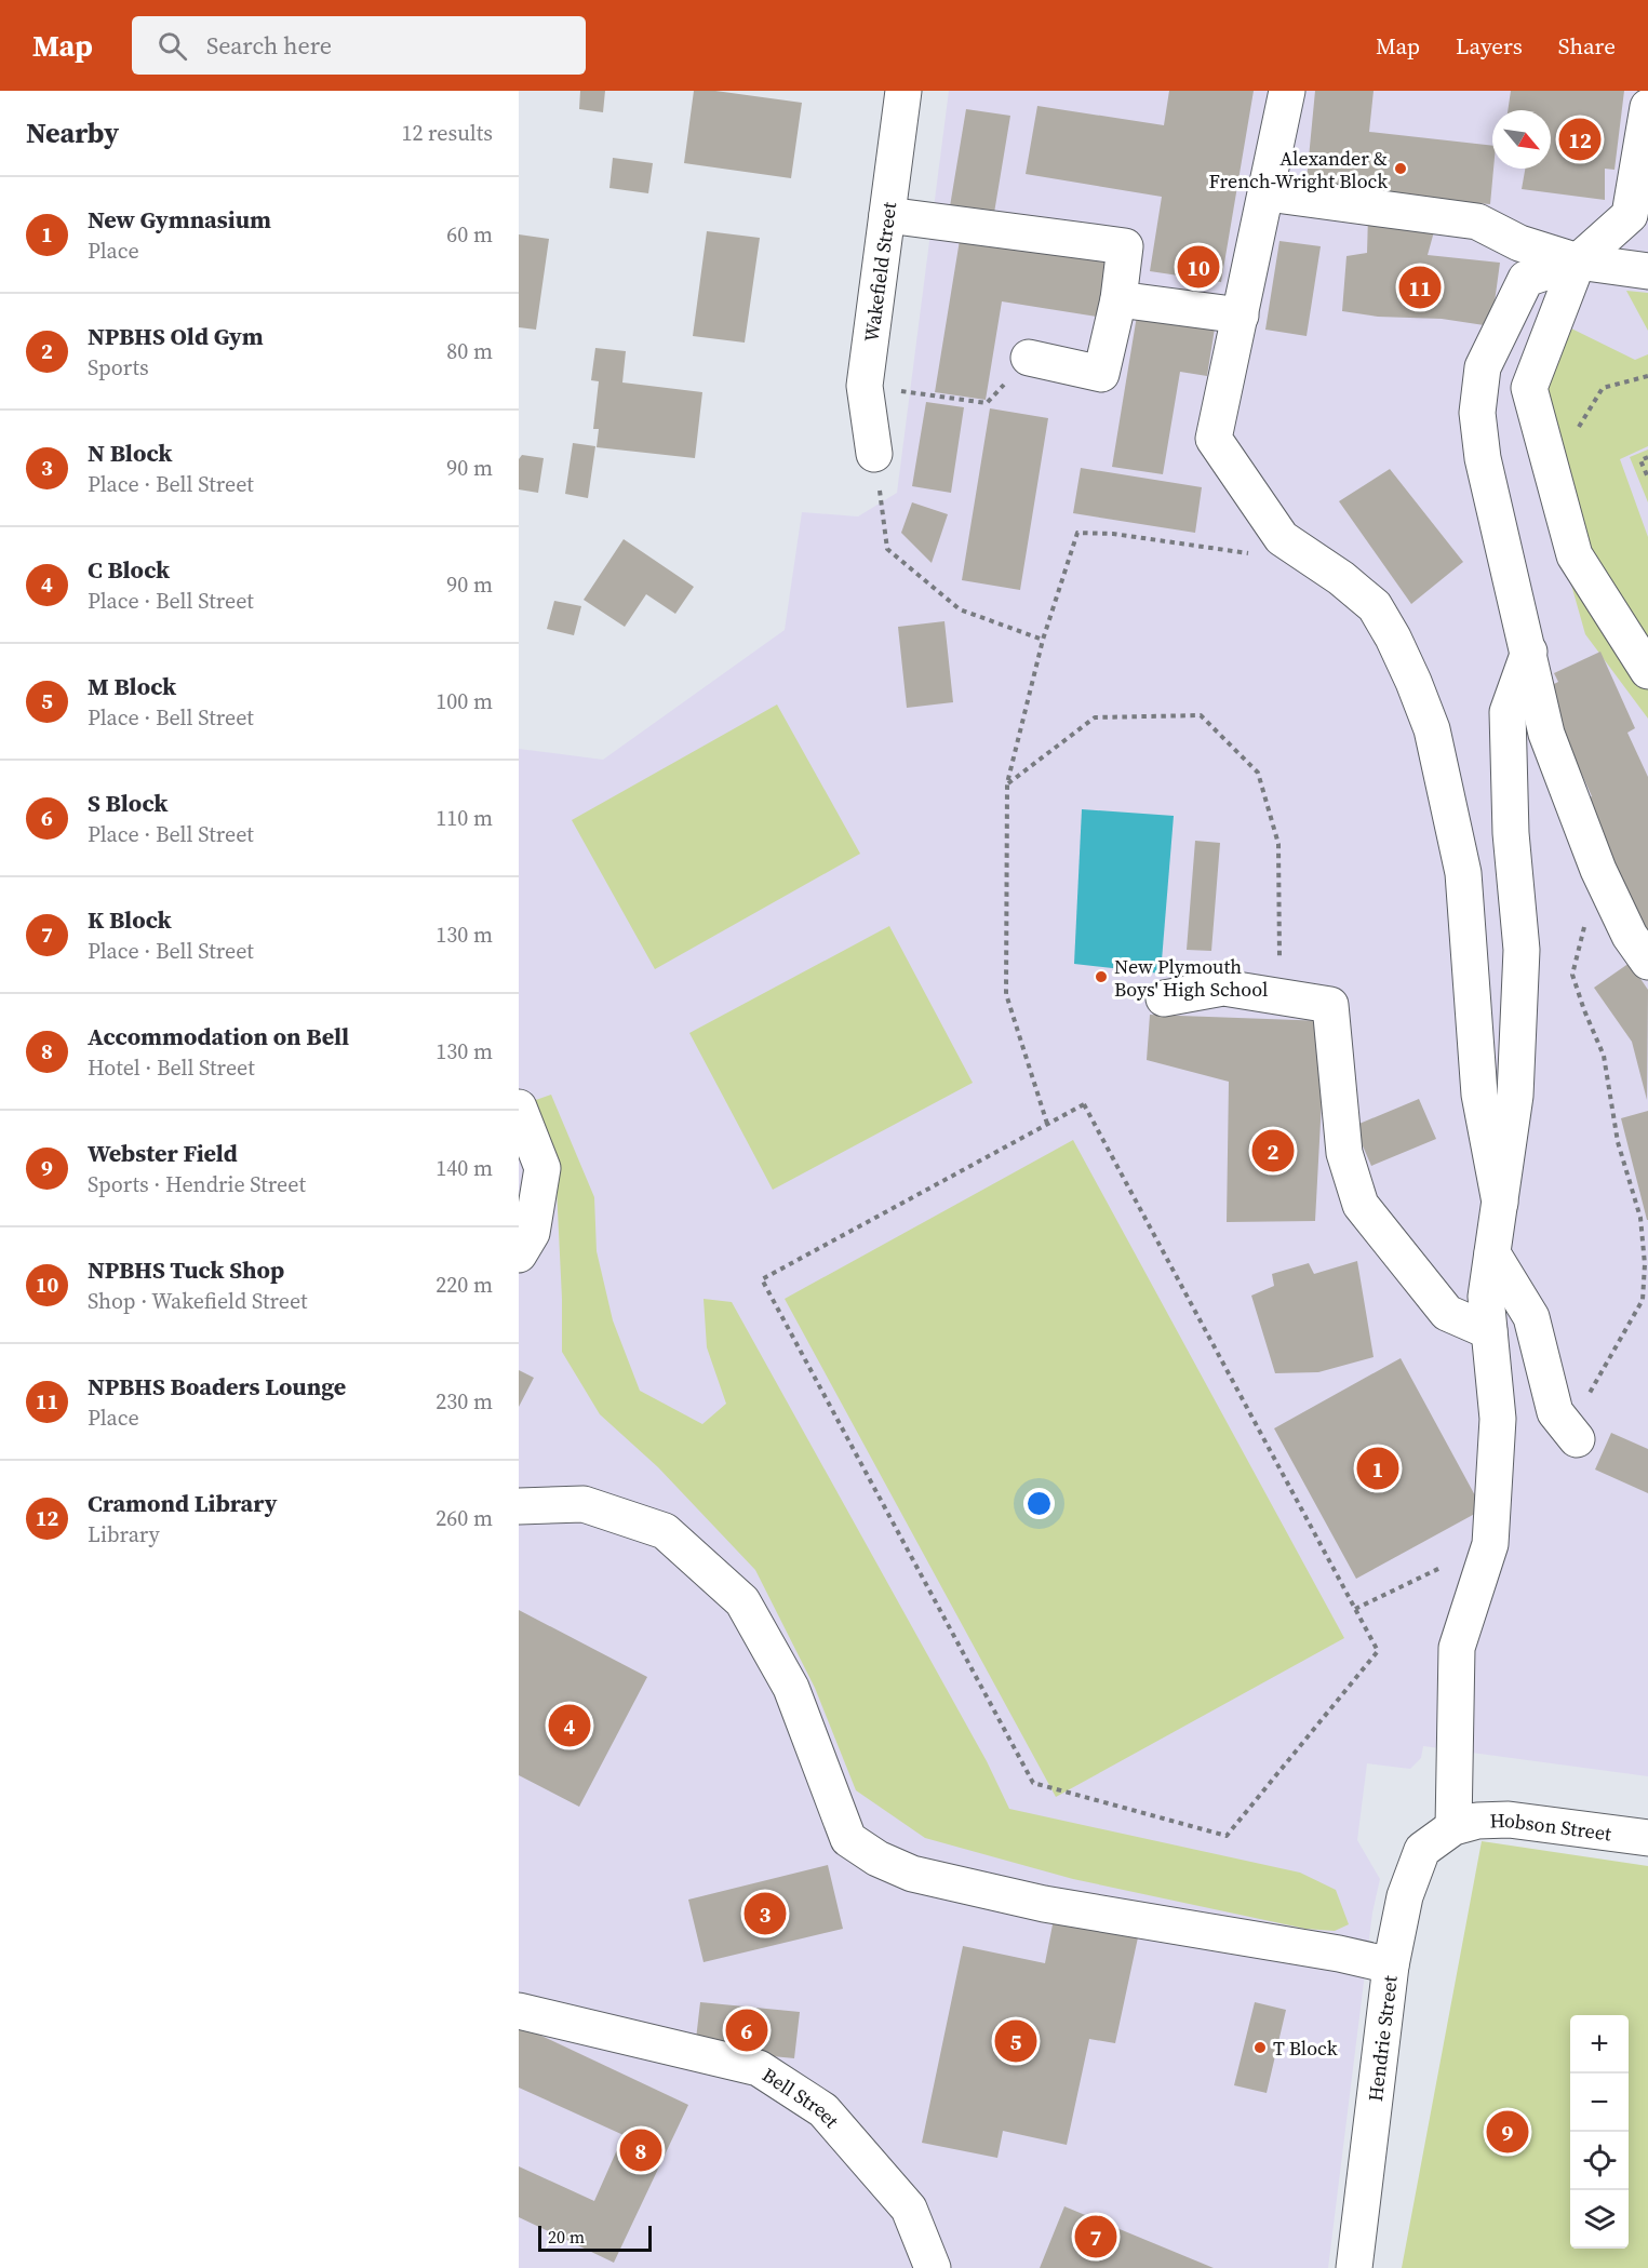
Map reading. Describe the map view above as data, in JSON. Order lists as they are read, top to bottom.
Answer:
{
  "streets": {
    "street": [
      "Wakefield Street",
      "Hobson Street",
      "Hendrie Street",
      "Bell Street"
    ]
  },
  "crossings": [
    ["Hobson Street", "Hendrie Street"]
  ],
  "places": ["Alexander & French-Wright Block", "New Plymouth Boys' High School", "T Block"],
  "scale_bar": "20 m",
  "north": "bottom right",
  "page": {
    "header": "Map",
    "search": "Search here",
    "nav": ["Map", "Layers", "Share"],
    "heading": ["Nearby", "12 results"],
    "pins": [
      "12",
      "10",
      "11",
      "2",
      "1",
      "4",
      "3",
      "6",
      "5",
      "9",
      "8",
      "7"
    ],
    "list": [
      {
        "mark": "1",
        "name": "New Gymnasium",
        "note": "Place",
        "value": "60 m"
      },
      {
        "mark": "2",
        "name": "NPBHS Old Gym",
        "note": "Sports",
        "value": "80 m"
      },
      {
        "mark": "3",
        "name": "N Block",
        "note": "Place · Bell Street",
        "value": "90 m"
      },
      {
        "mark": "4",
        "name": "C Block",
        "note": "Place · Bell Street",
        "value": "90 m"
      },
      {
        "mark": "5",
        "name": "M Block",
        "note": "Place · Bell Street",
        "value": "100 m"
      },
      {
        "mark": "6",
        "name": "S Block",
        "note": "Place · Bell Street",
        "value": "110 m"
      },
      {
        "mark": "7",
        "name": "K Block",
        "note": "Place · Bell Street",
        "value": "130 m"
      },
      {
        "mark": "8",
        "name": "Accommodation on Bell",
        "note": "Hotel · Bell Street",
        "value": "130 m"
      },
      {
        "mark": "9",
        "name": "Webster Field",
        "note": "Sports · Hendrie Street",
        "value": "140 m"
      },
      {
        "mark": "10",
        "name": "NPBHS Tuck Shop",
        "note": "Shop · Wakefield Street",
        "value": "220 m"
      },
      {
        "mark": "11",
        "name": "NPBHS Boaders Lounge",
        "note": "Place",
        "value": "230 m"
      },
      {
        "mark": "12",
        "name": "Cramond Library",
        "note": "Library",
        "value": "260 m"
      }
    ],
    "map_buttons": ["+", "−"],
    "scale": "20 m"
  }
}
